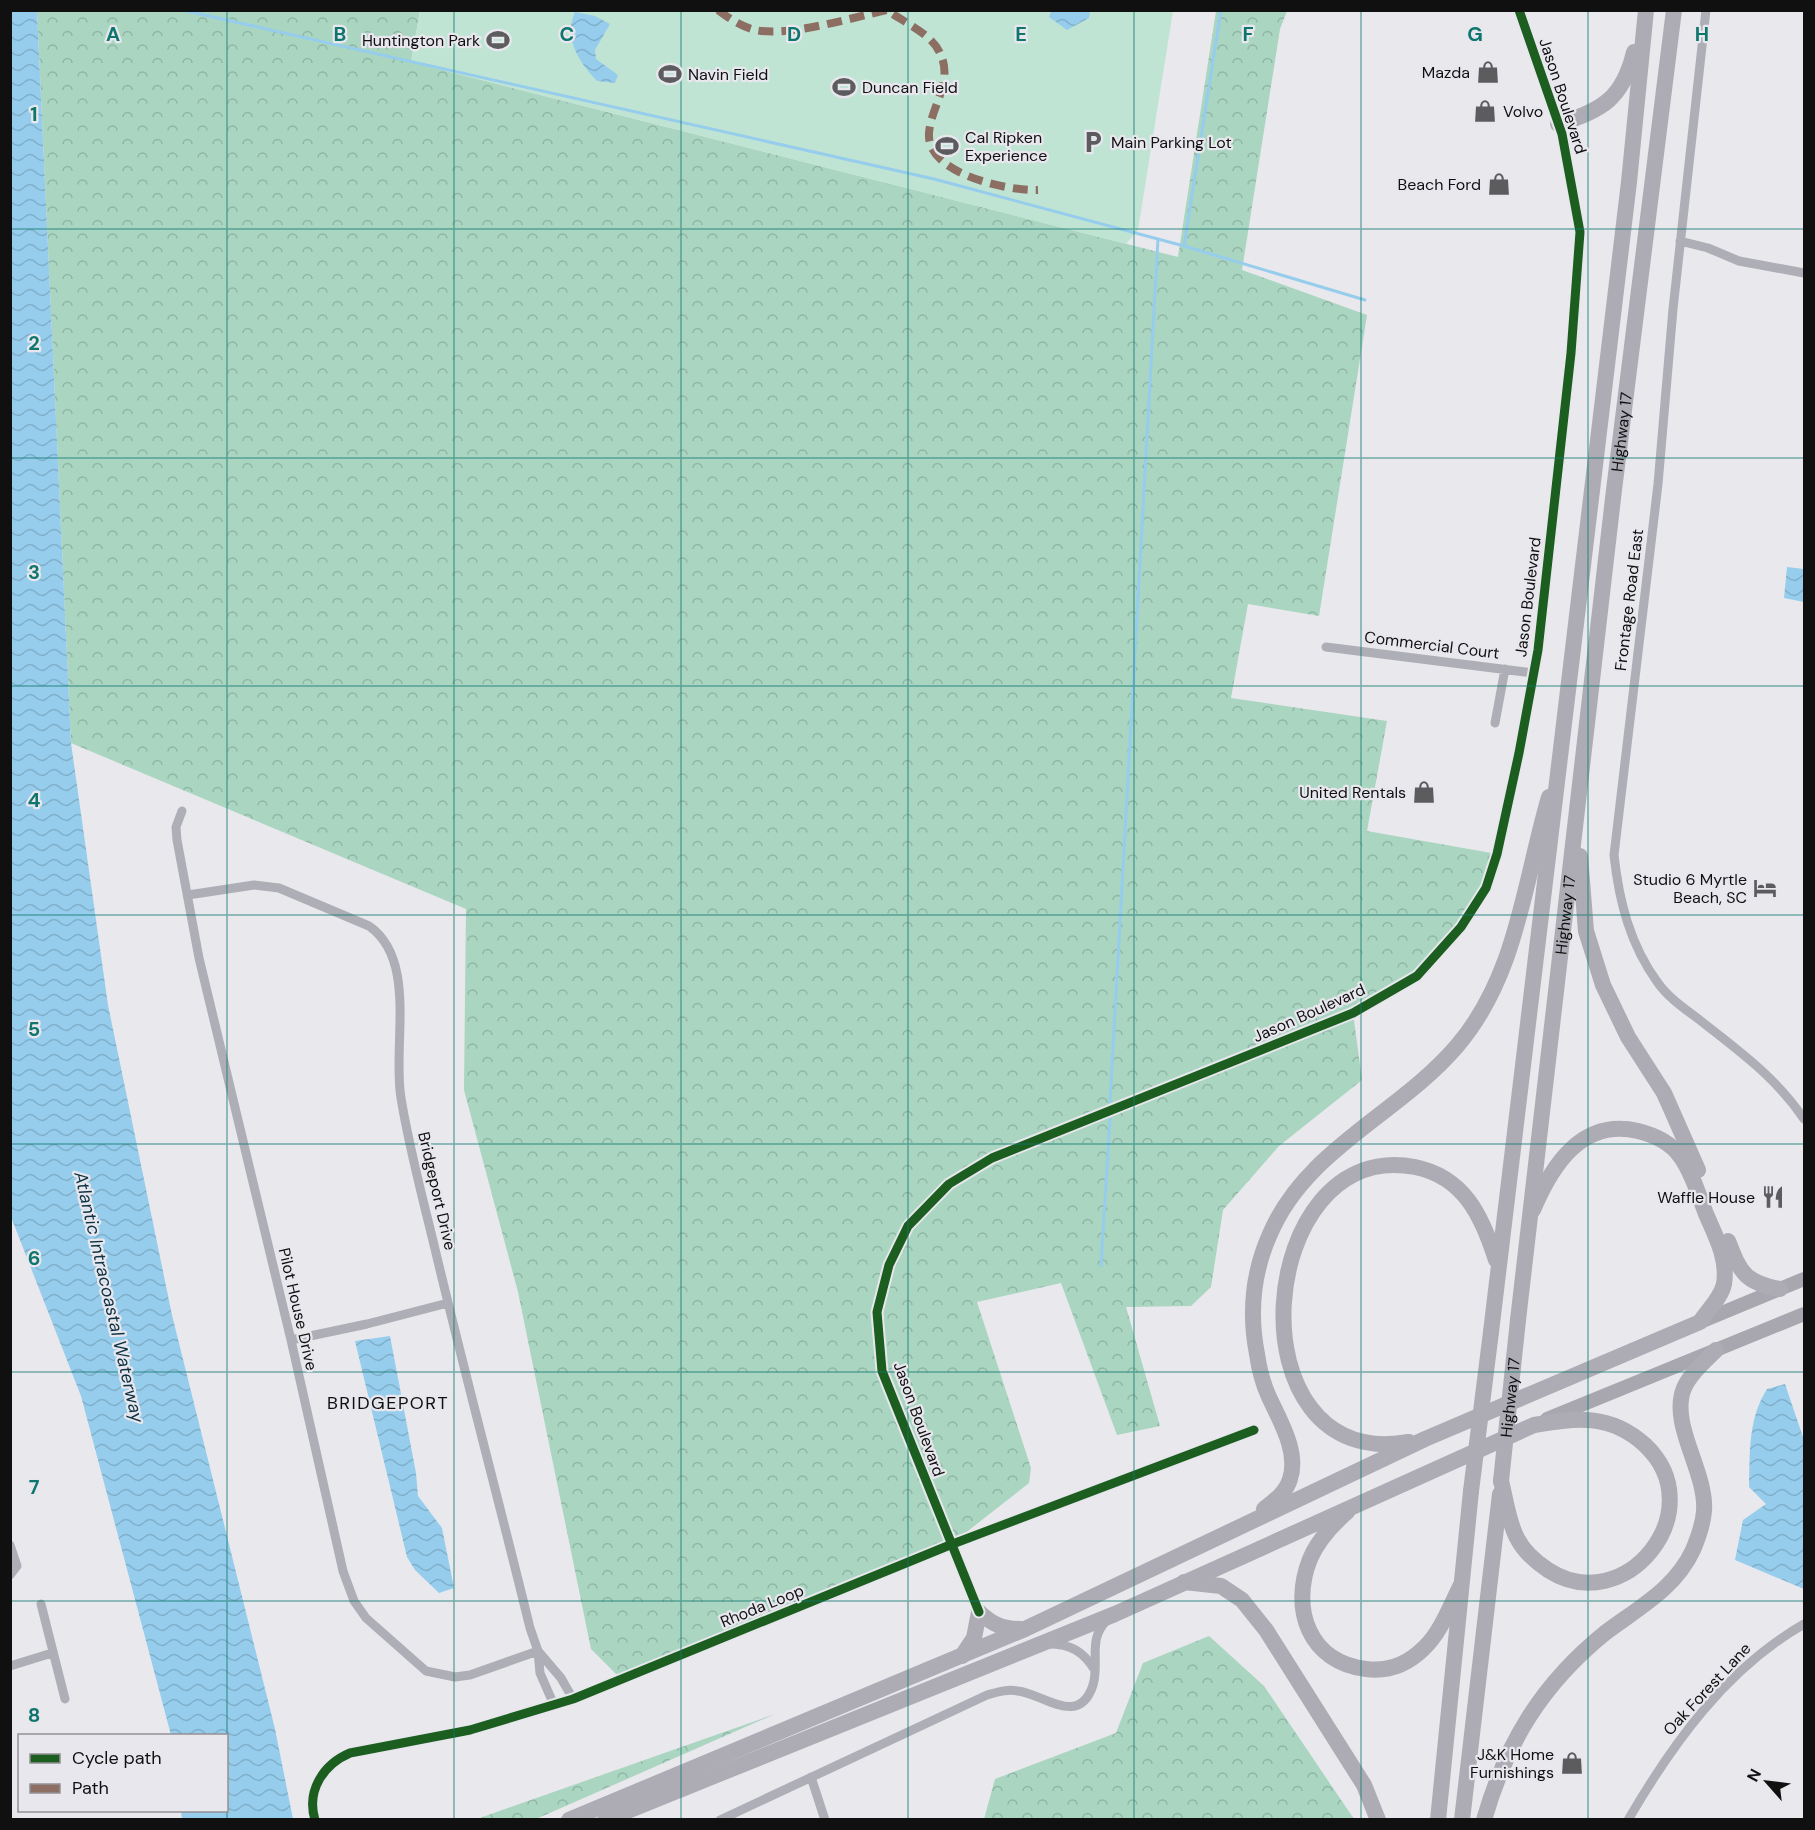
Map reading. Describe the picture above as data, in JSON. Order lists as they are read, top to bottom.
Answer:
{
  "streets": {
    "highway": ["Highway 17"],
    "street": [
      "Jason Boulevard",
      "Frontage Road East",
      "Commercial Court",
      "Bridgeport Drive",
      "Pilot House Drive",
      "Rhoda Loop",
      "Oak Forest Lane"
    ]
  },
  "crossings": [
    ["Jason Boulevard", "Commercial Court"],
    ["Jason Boulevard", "Rhoda Loop"],
    ["Bridgeport Drive", "Pilot House Drive"],
    ["Bridgeport Drive", "Rhoda Loop"]
  ],
  "districts": ["BRIDGEPORT"],
  "water": ["Atlantic Intracoastal Waterway"],
  "places": {
    "sports": [
      "Huntington Park",
      "Navin Field",
      "Duncan Field",
      "Cal Ripken Experience"
    ],
    "shop": [
      "Mazda",
      "Volvo",
      "Beach Ford",
      "United Rentals",
      "J&K Home Furnishings"
    ],
    "parking": ["Main Parking Lot"],
    "hotel": ["Studio 6 Myrtle Beach, SC"],
    "restaurant": ["Waffle House"]
  },
  "legend": ["Cycle path", "Path"],
  "north": "top left",
  "grid": {
    "columns": [
      "A",
      "B",
      "C",
      "D",
      "E",
      "F",
      "G",
      "H"
    ],
    "rows": [
      "1",
      "2",
      "3",
      "4",
      "5",
      "6",
      "7",
      "8"
    ]
  }
}
